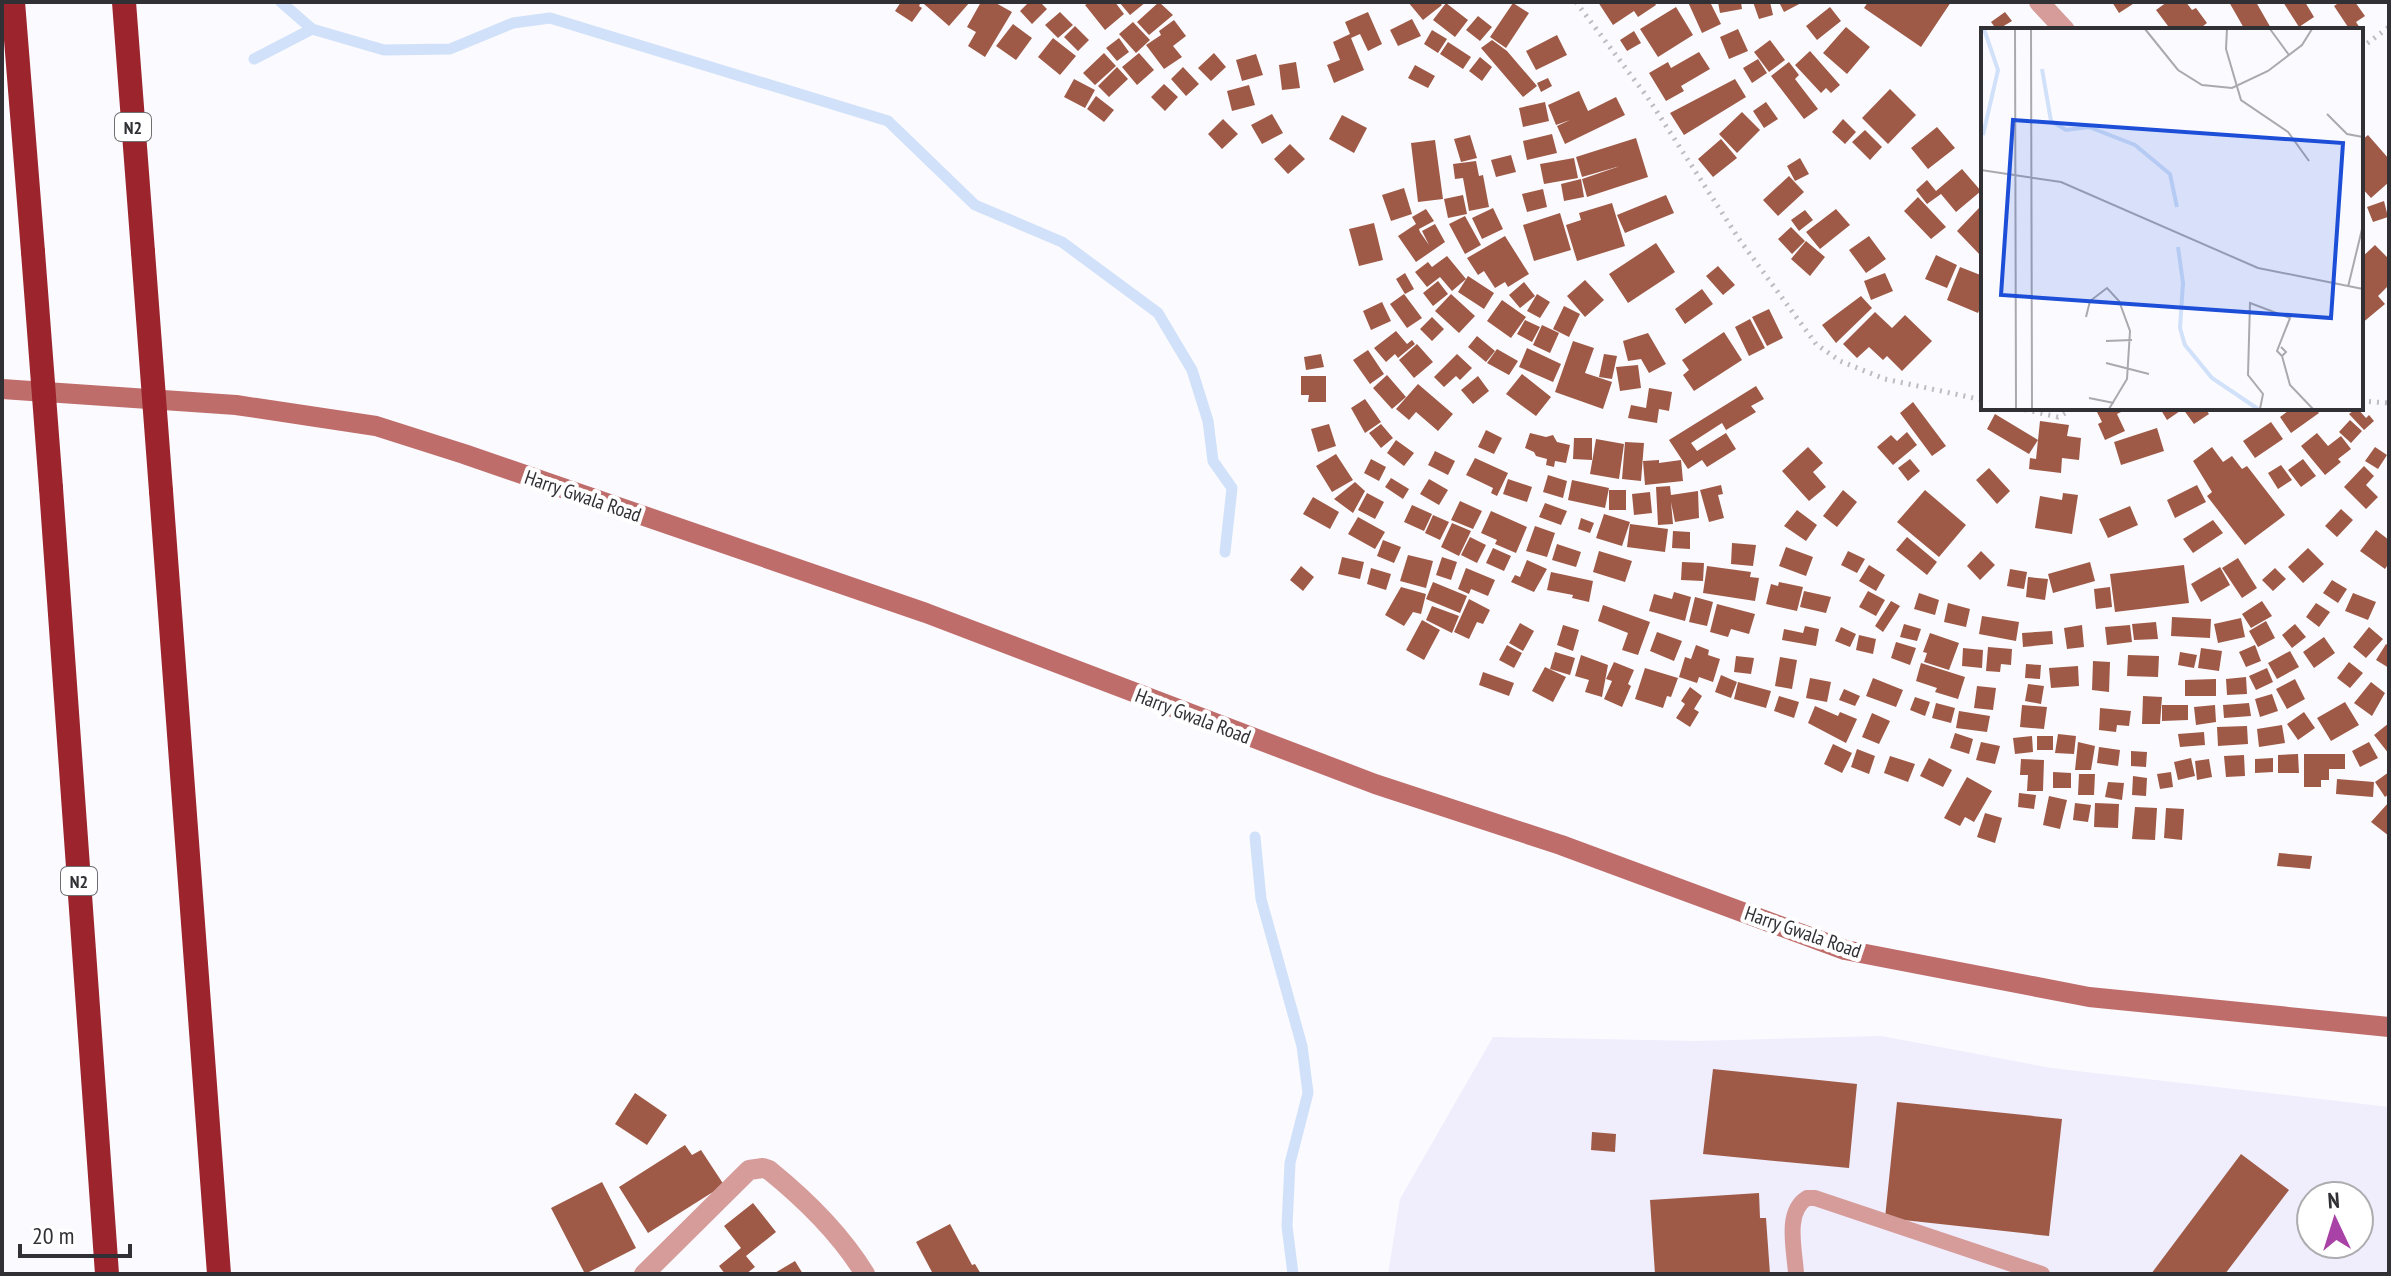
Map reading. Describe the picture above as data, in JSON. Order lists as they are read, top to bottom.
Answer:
{
  "streets": {
    "highway": ["N2"],
    "main road": ["Harry Gwala Road"]
  },
  "scale_bar": "20 m",
  "north": "top"
}
